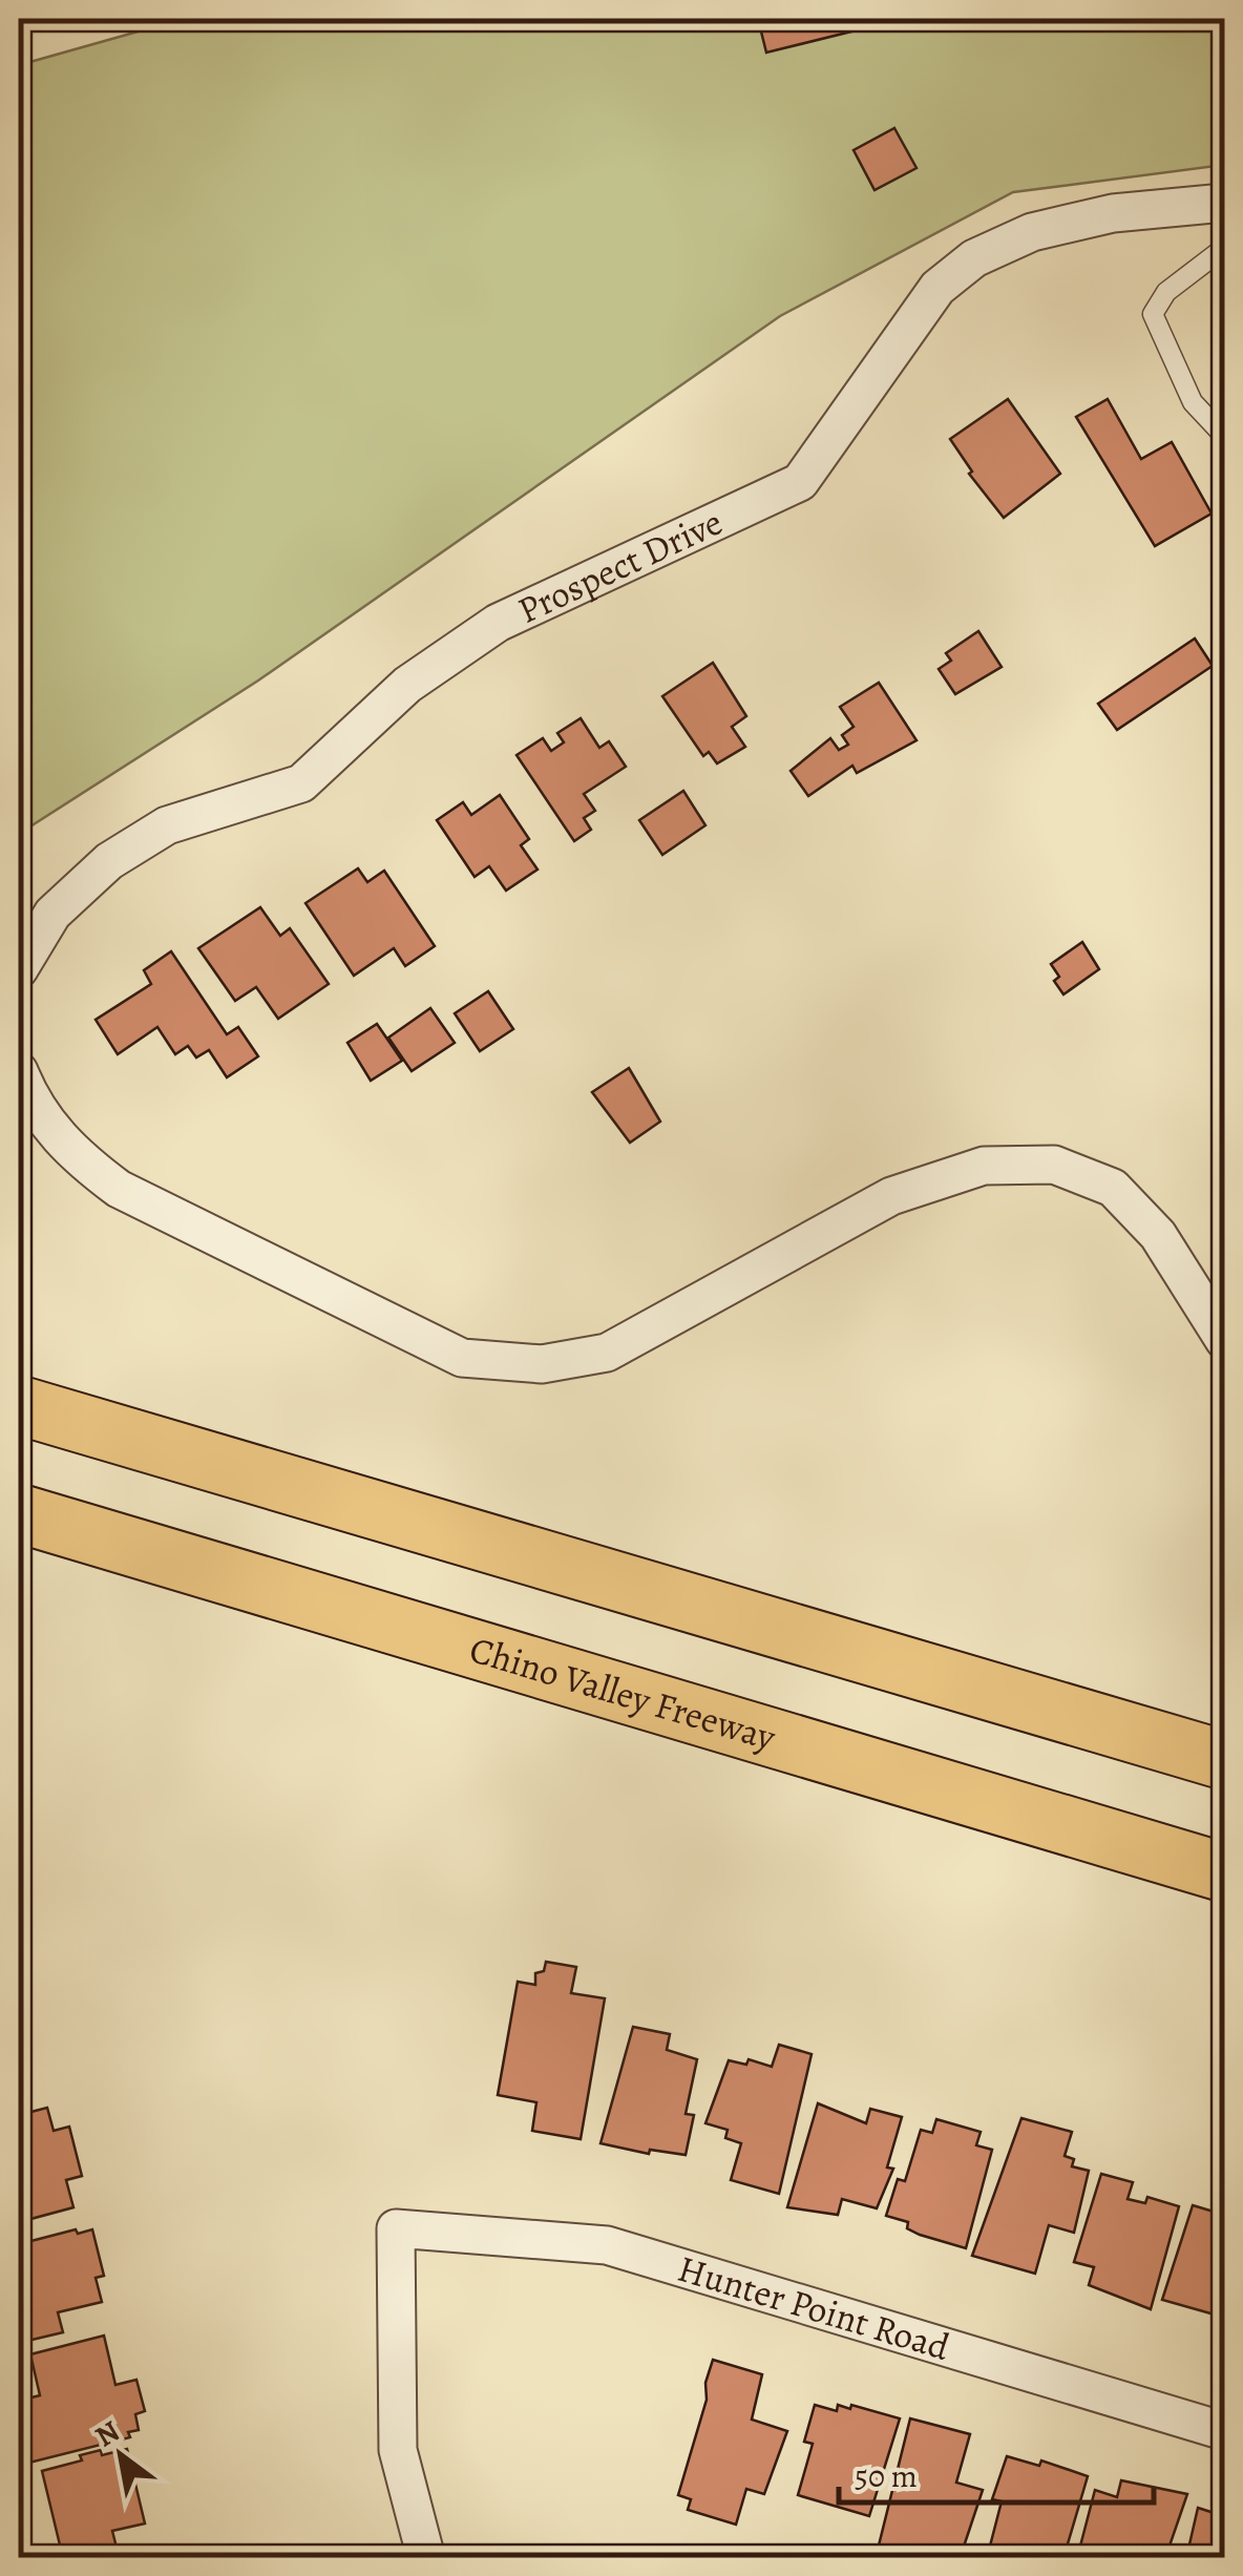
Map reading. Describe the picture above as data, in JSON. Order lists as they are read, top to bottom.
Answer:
{
  "streets": {
    "highway": ["Chino Valley Freeway"],
    "street": ["Prospect Drive", "Hunter Point Road"]
  },
  "scale_bar": "50 m",
  "north": "top left"
}
